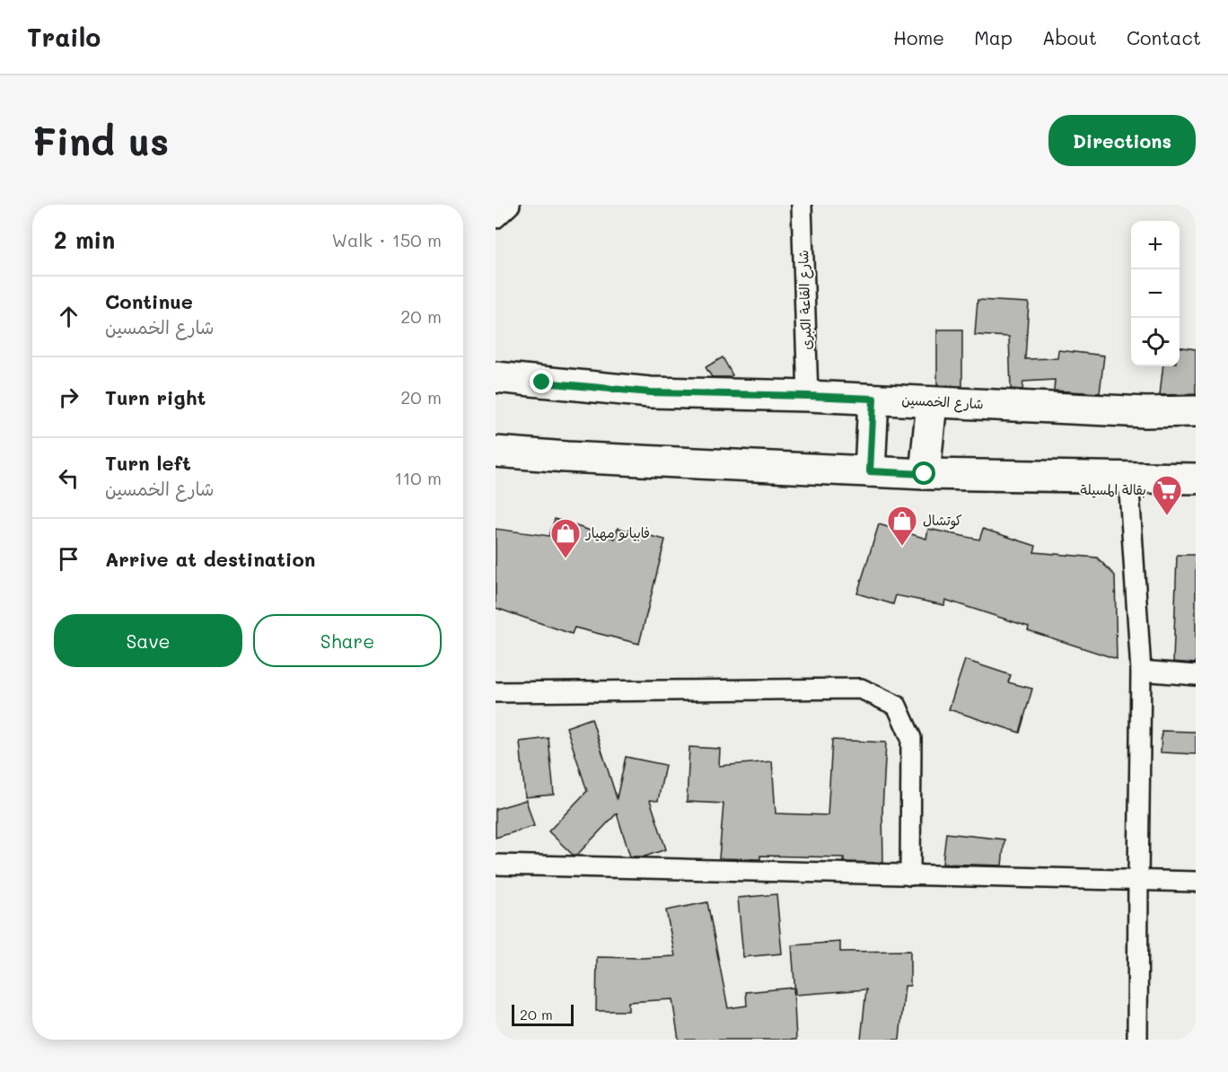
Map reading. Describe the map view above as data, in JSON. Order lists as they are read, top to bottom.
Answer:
{
  "streets": {
    "main road": ["شارع الخمسين"],
    "street": ["شارع القاعة الكبرى"]
  },
  "crossings": [
    ["شارع القاعة الكبرى", "شارع الخمسين"]
  ],
  "places": {
    "supermarket": ["بقالة المسيلة"],
    "shop": ["كوتشال", "فابيانو مهيار"]
  },
  "scale_bar": "20 m",
  "page": {
    "header": "Trailo",
    "nav": [
      "Home",
      "Map",
      "About",
      "Contact"
    ],
    "buttons": [
      "Directions",
      ["Save", "Share"]
    ],
    "title": "Find us",
    "heading": ["2 min", "Walk · 150 m"],
    "map_buttons": ["+", "−"],
    "list": [
      ["Continue", "شارع الخمسين", "20 m"],
      ["Turn right", "20 m"],
      ["Turn left", "شارع الخمسين", "110 m"],
      "Arrive at destination"
    ],
    "scale": "20 m"
  }
}
